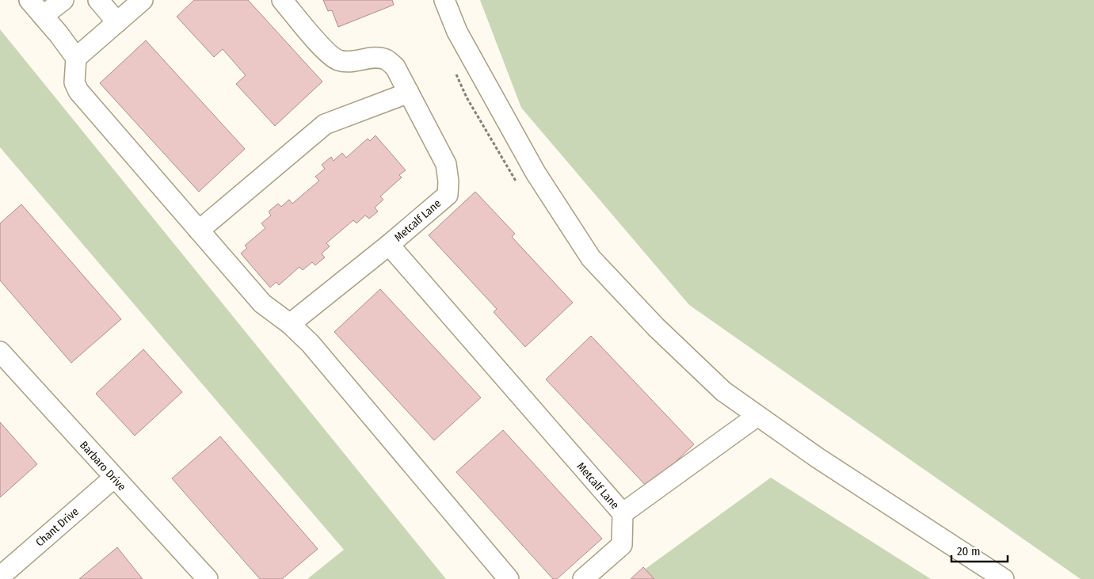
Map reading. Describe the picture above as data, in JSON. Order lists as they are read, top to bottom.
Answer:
{
  "streets": {
    "street": ["Metcalf Lane", "Barbaro Drive", "Chant Drive"]
  },
  "crossings": [
    ["Barbaro Drive", "Chant Drive"]
  ],
  "scale_bar": "20 m"
}
